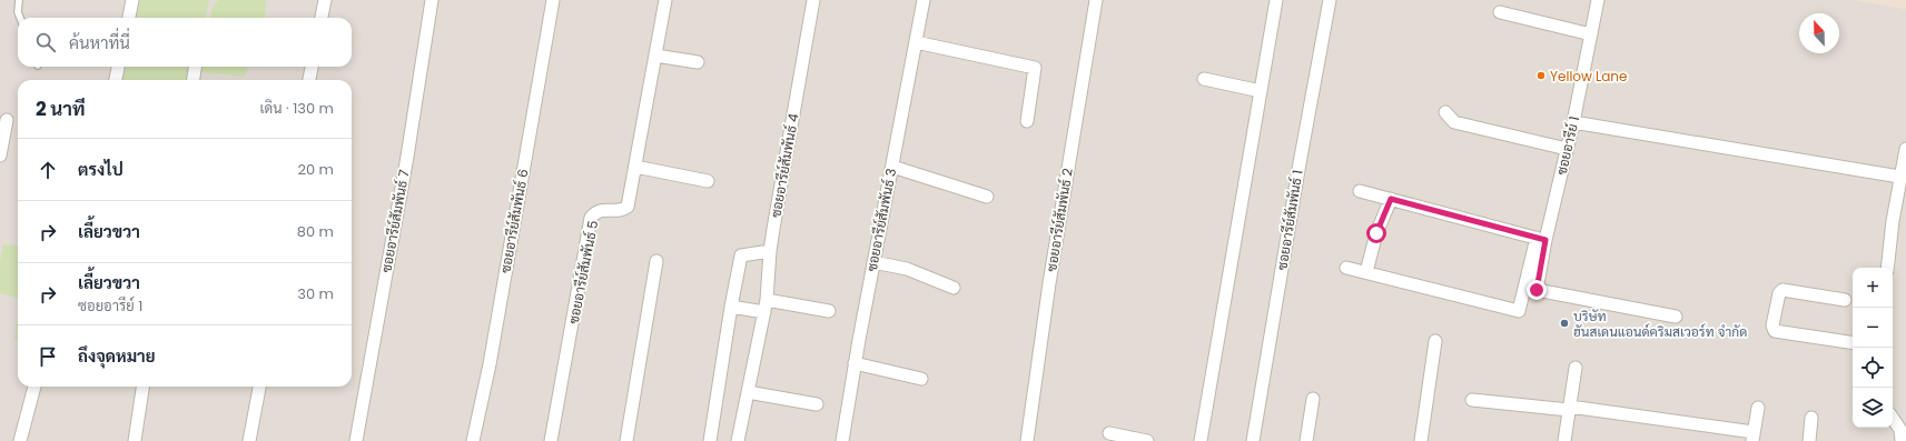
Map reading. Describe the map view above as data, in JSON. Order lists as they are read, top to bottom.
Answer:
{
  "streets": {
    "street": [
      "ซอยอารีย์ 1",
      "ซอยอารีย์สัมพันธ์ 4",
      "ซอยอารีย์สัมพันธ์ 3",
      "ซอยอารีย์สัมพันธ์ 2",
      "ซอยอารีย์สัมพันธ์ 1",
      "ซอยอารีย์สัมพันธ์ 7",
      "ซอยอารีย์สัมพันธ์ 6",
      "ซอยอารีย์สัมพันธ์ 5"
    ]
  },
  "places": ["Yellow Lane", "บริษัท ฮันสเดนแอนด์คริมสเวอร์ท จำกัด"],
  "north": "top",
  "page": {
    "search": "ค้นหาที่นี่",
    "heading": ["2 นาที", "เดิน · 130 m"],
    "list": [
      ["ตรงไป", "20 m"],
      ["เลี้ยวขวา", "80 m"],
      ["เลี้ยวขวา", "ซอยอารีย์ 1", "30 m"],
      "ถึงจุดหมาย"
    ],
    "map_buttons": ["+", "−"]
  }
}
